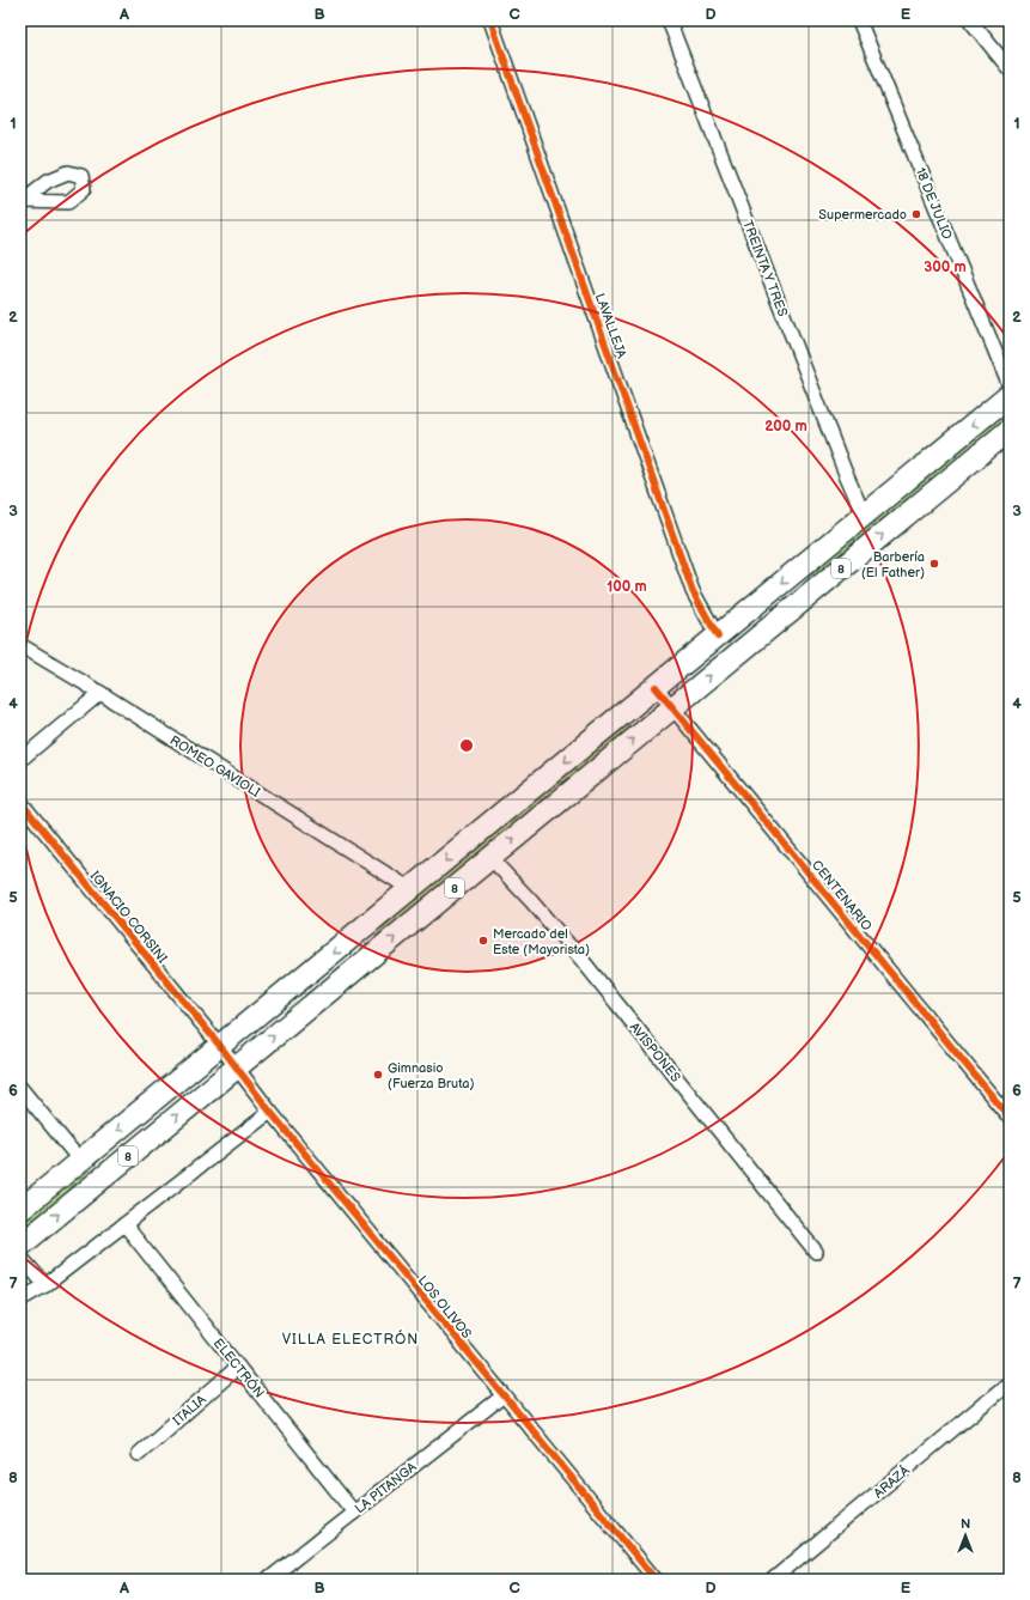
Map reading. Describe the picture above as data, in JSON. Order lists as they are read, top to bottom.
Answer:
{
  "streets": {
    "highway": ["8"],
    "street": [
      "18 DE JULIO",
      "TREINTA Y TRES",
      "LAVALLEJA",
      "ROMEO GAVIOLI",
      "CENTENARIO",
      "IGNACIO CORSINI",
      "AVISPONES",
      "LOS OLIVOS",
      "ELECTRÓN",
      "ITALIA",
      "ARAZÁ",
      "LA PITANGA"
    ]
  },
  "crossings": [
    ["TREINTA Y TRES", "8"],
    ["LAVALLEJA", "8"],
    ["8", "ROMEO GAVIOLI"],
    ["8", "CENTENARIO"],
    ["8", "IGNACIO CORSINI"],
    ["8", "AVISPONES"],
    ["8", "LOS OLIVOS"],
    ["IGNACIO CORSINI", "LOS OLIVOS"],
    ["LOS OLIVOS", "LA PITANGA"],
    ["ELECTRÓN", "ITALIA"],
    ["ELECTRÓN", "LA PITANGA"]
  ],
  "districts": ["VILLA ELECTRÓN"],
  "places": [
    "Supermercado",
    "Barbería (El Father)",
    "Mercado del Este (Mayorista)",
    "Gimnasio (Fuerza Bruta)"
  ],
  "north": "top",
  "grid": {
    "columns": [
      "A",
      "B",
      "C",
      "D",
      "E"
    ],
    "rows": [
      "1",
      "2",
      "3",
      "4",
      "5",
      "6",
      "7",
      "8"
    ]
  },
  "rings": ["300 m", "200 m", "100 m"]
}
